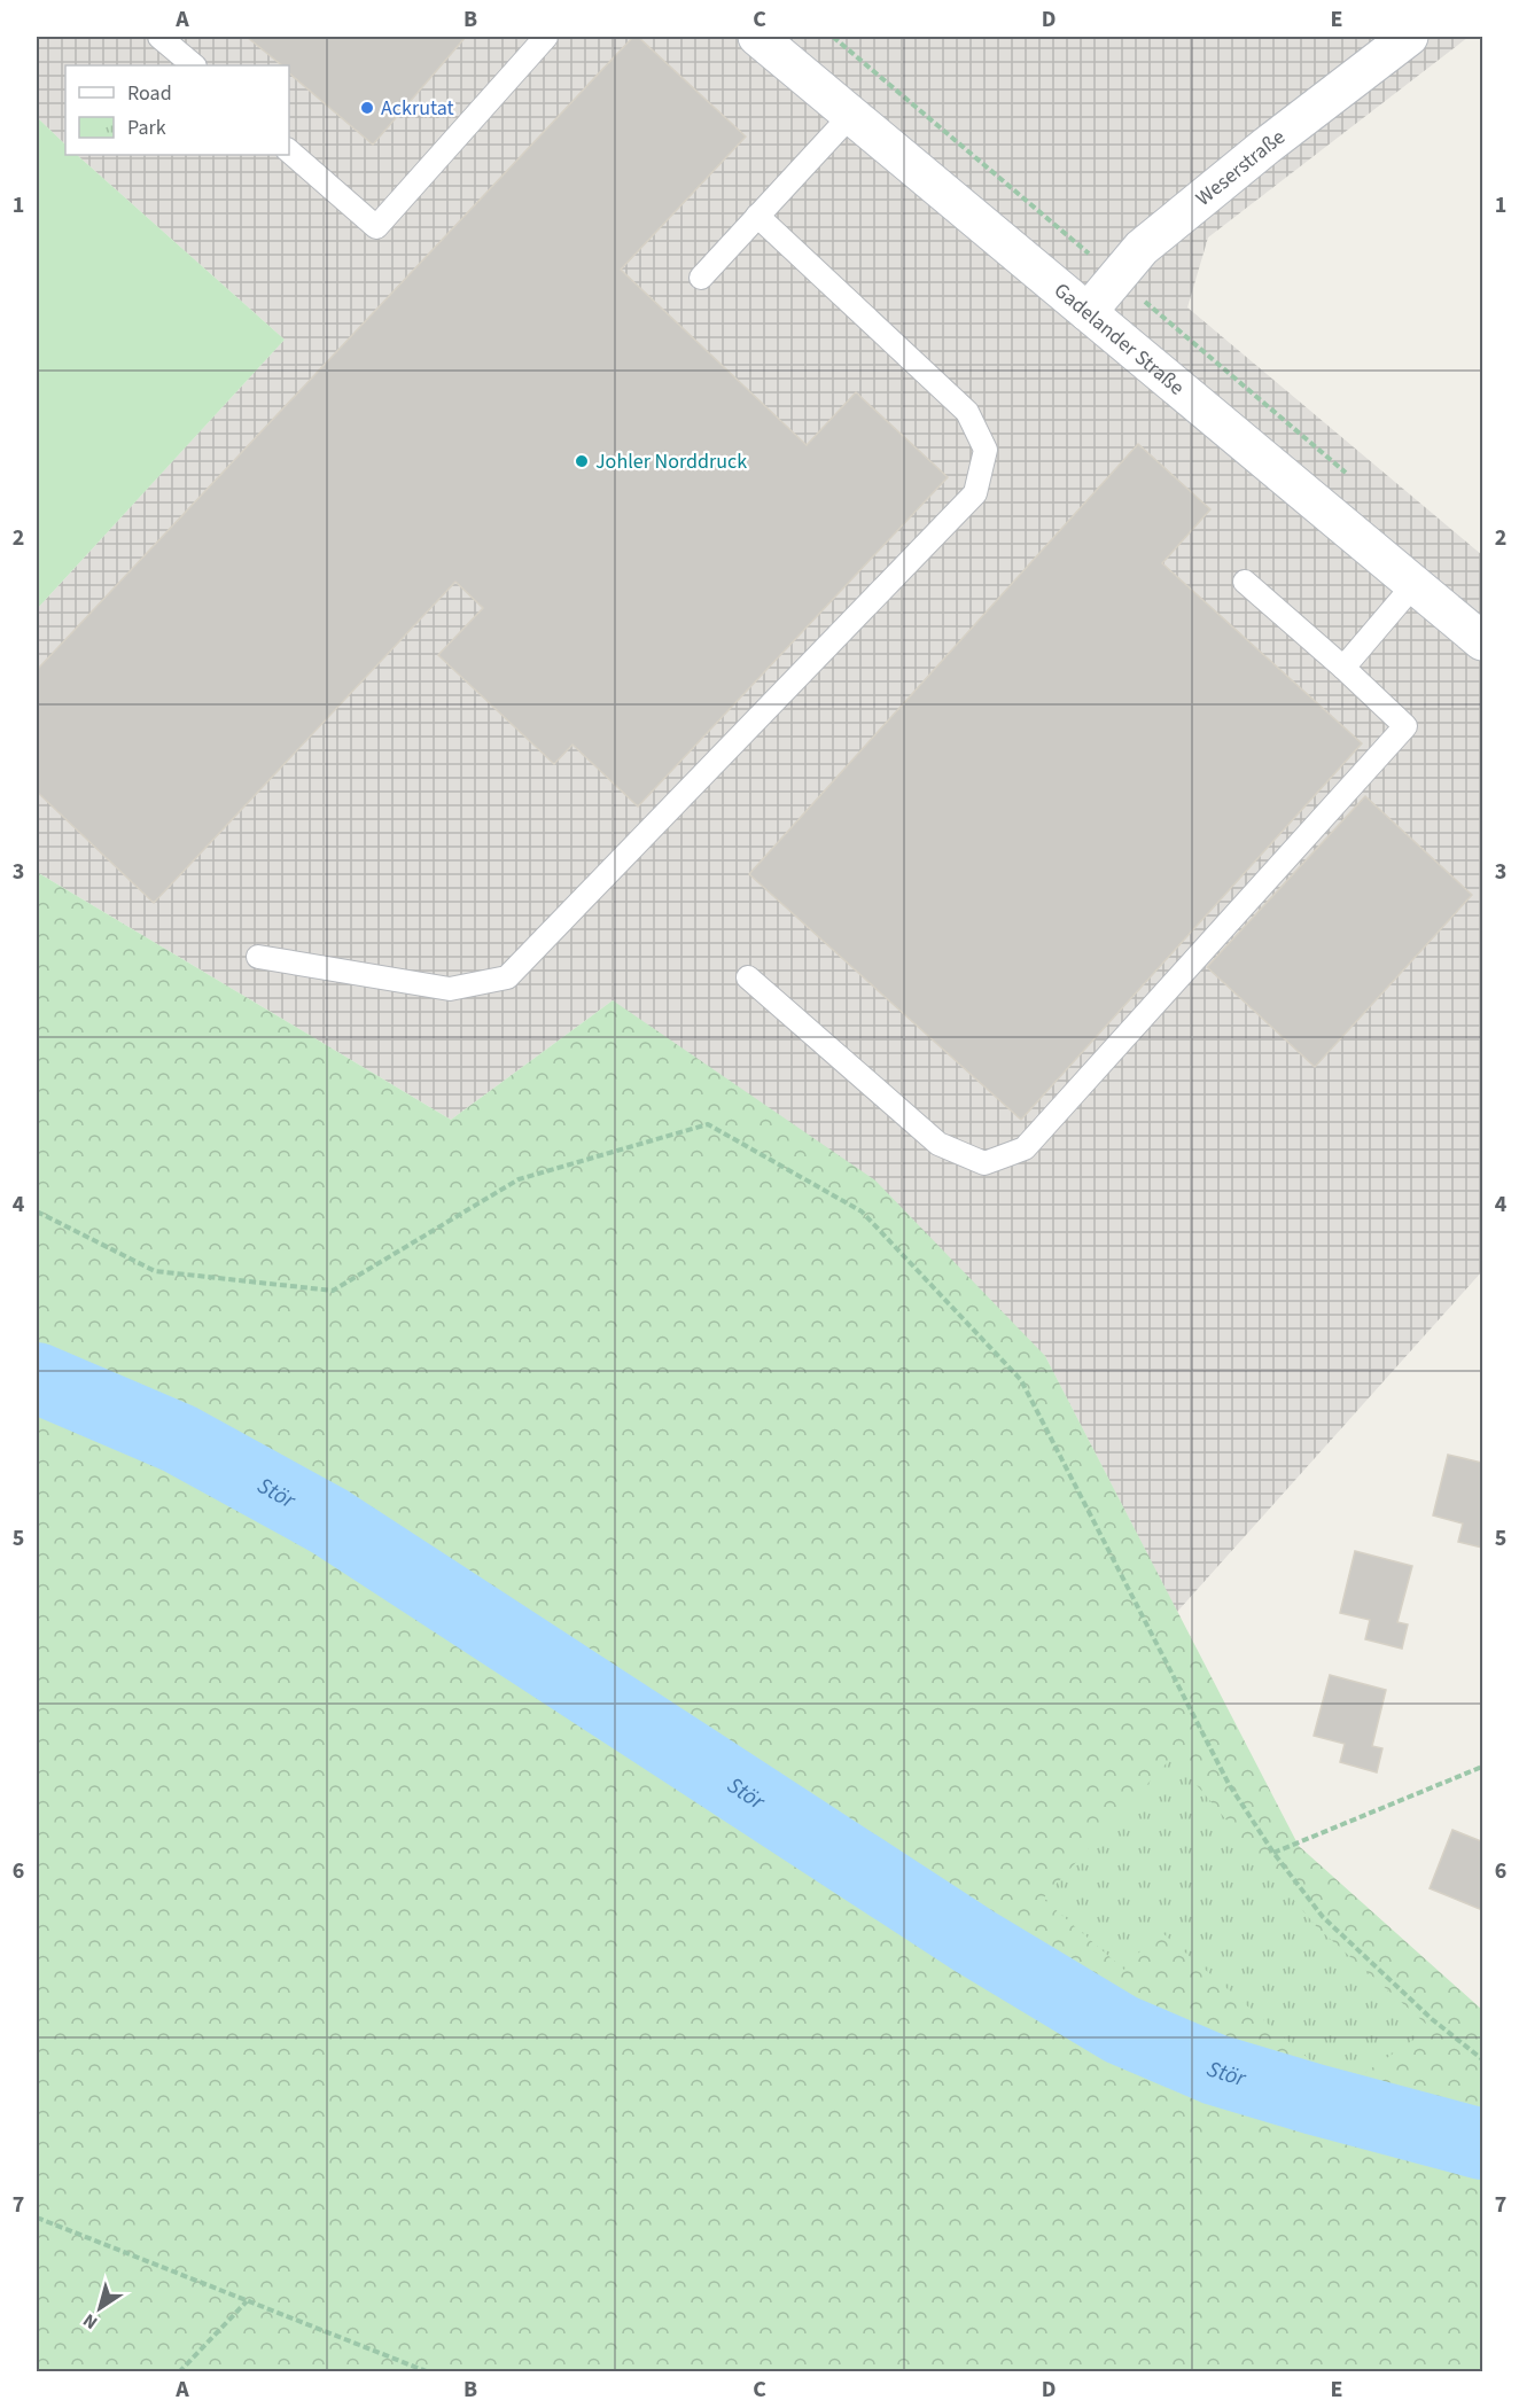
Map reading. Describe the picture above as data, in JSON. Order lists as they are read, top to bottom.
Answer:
{
  "streets": {
    "street": ["Weserstraße", "Gadelander Straße"]
  },
  "crossings": [
    ["Weserstraße", "Gadelander Straße"]
  ],
  "water": ["Stör"],
  "places": ["Ackrutat", "Johler Norddruck"],
  "legend": ["Road", "Park"],
  "north": "bottom left",
  "grid": {
    "columns": [
      "A",
      "B",
      "C",
      "D",
      "E"
    ],
    "rows": [
      "1",
      "2",
      "3",
      "4",
      "5",
      "6",
      "7"
    ]
  }
}
